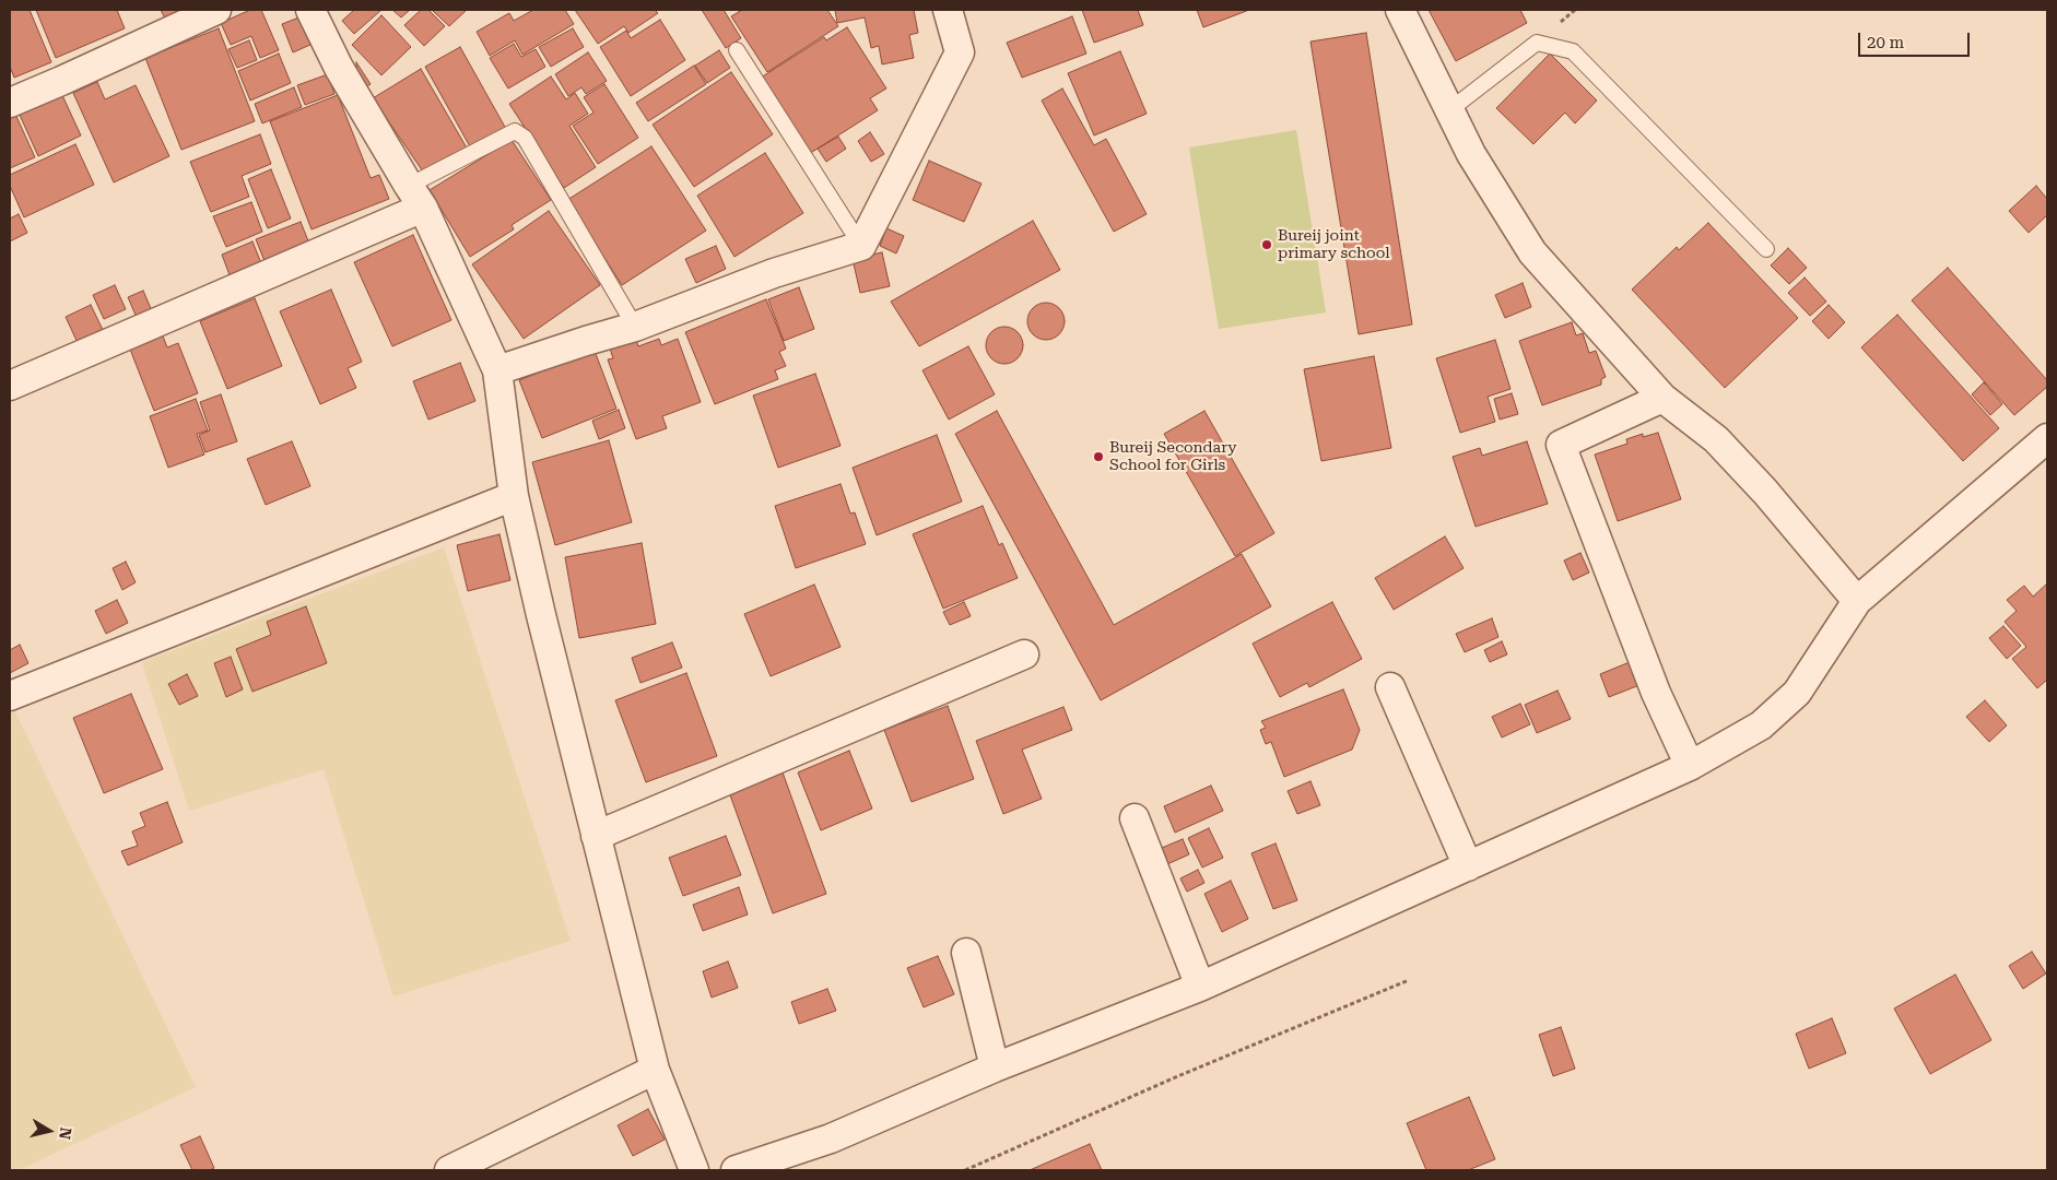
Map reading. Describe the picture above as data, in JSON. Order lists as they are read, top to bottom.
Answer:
{
  "places": ["Bureij joint primary school", "Bureij Secondary School for Girls"],
  "scale_bar": "20 m",
  "north": "right"
}
